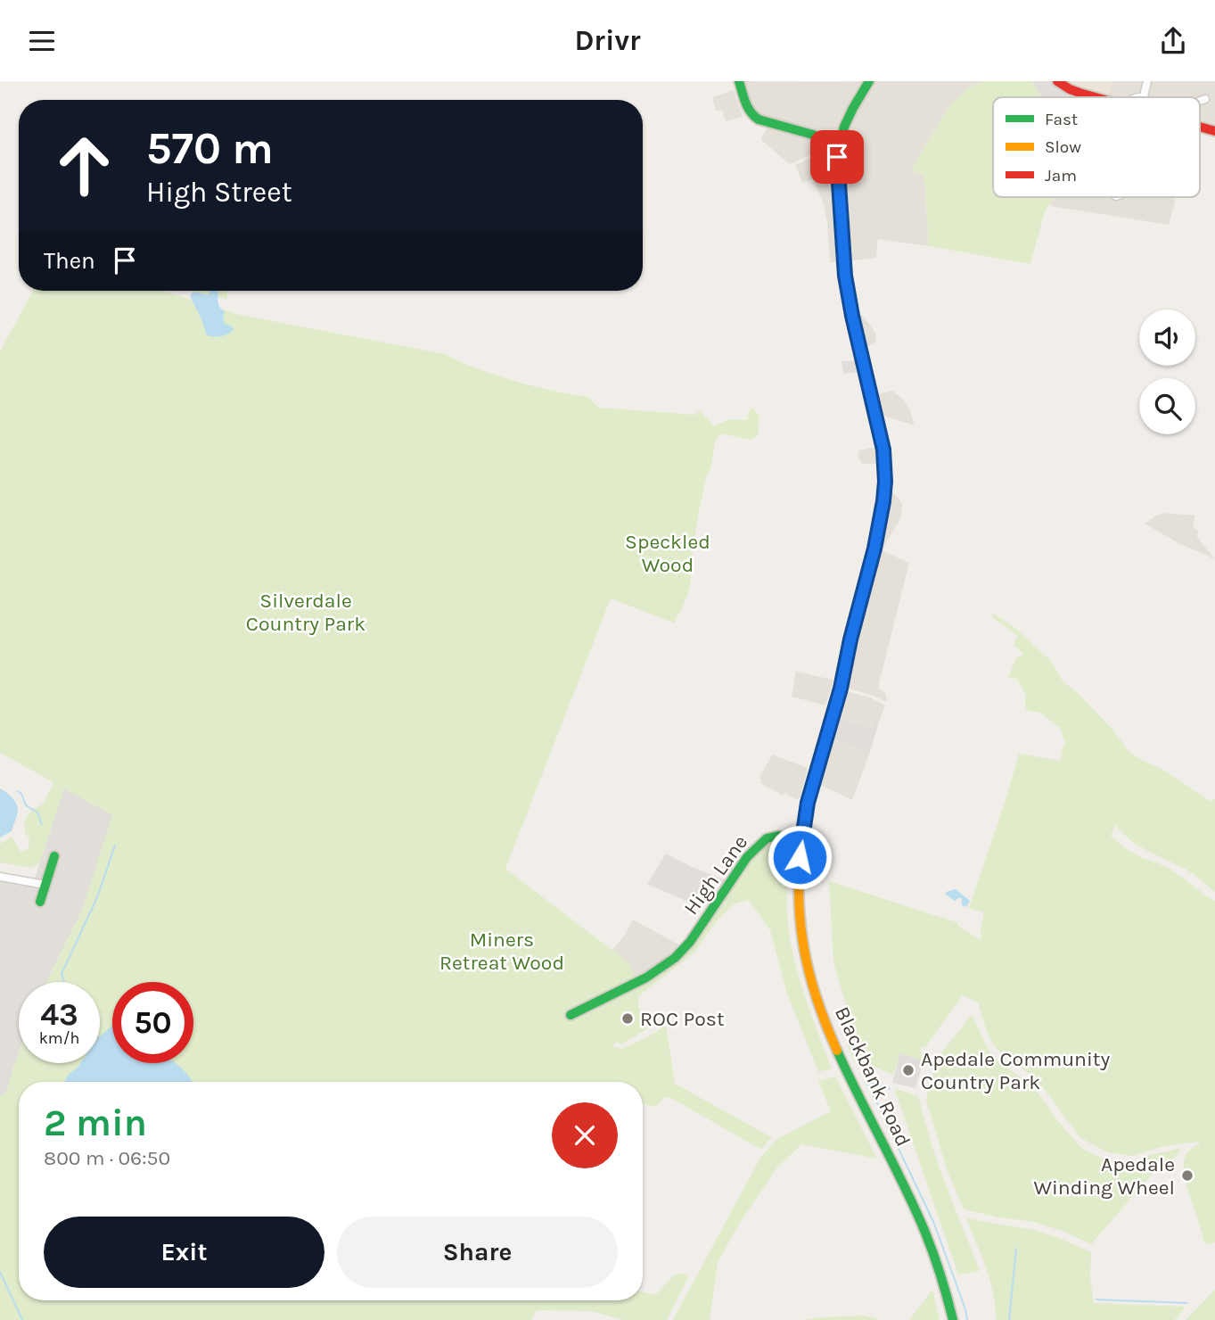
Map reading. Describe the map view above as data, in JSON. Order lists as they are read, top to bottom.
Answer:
{
  "streets": {
    "main road": ["High Lane", "Blackbank Road"]
  },
  "crossings": [
    ["High Lane", "Blackbank Road"]
  ],
  "parks": ["Speckled Wood", "Silverdale Country Park", "Miners Retreat Wood"],
  "places": ["ROC Post", "Apedale Community Country Park", "Apedale Winding Wheel"],
  "legend": ["Fast", "Slow", "Jam"],
  "page": {
    "header": "Drivr",
    "turn": ["570 m", "High Street"],
    "then": "Then",
    "speed": "43 km/h",
    "limit": "50",
    "heading": ["2 min", "800 m · 06:50"],
    "buttons": ["Exit", "Share"]
  }
}
